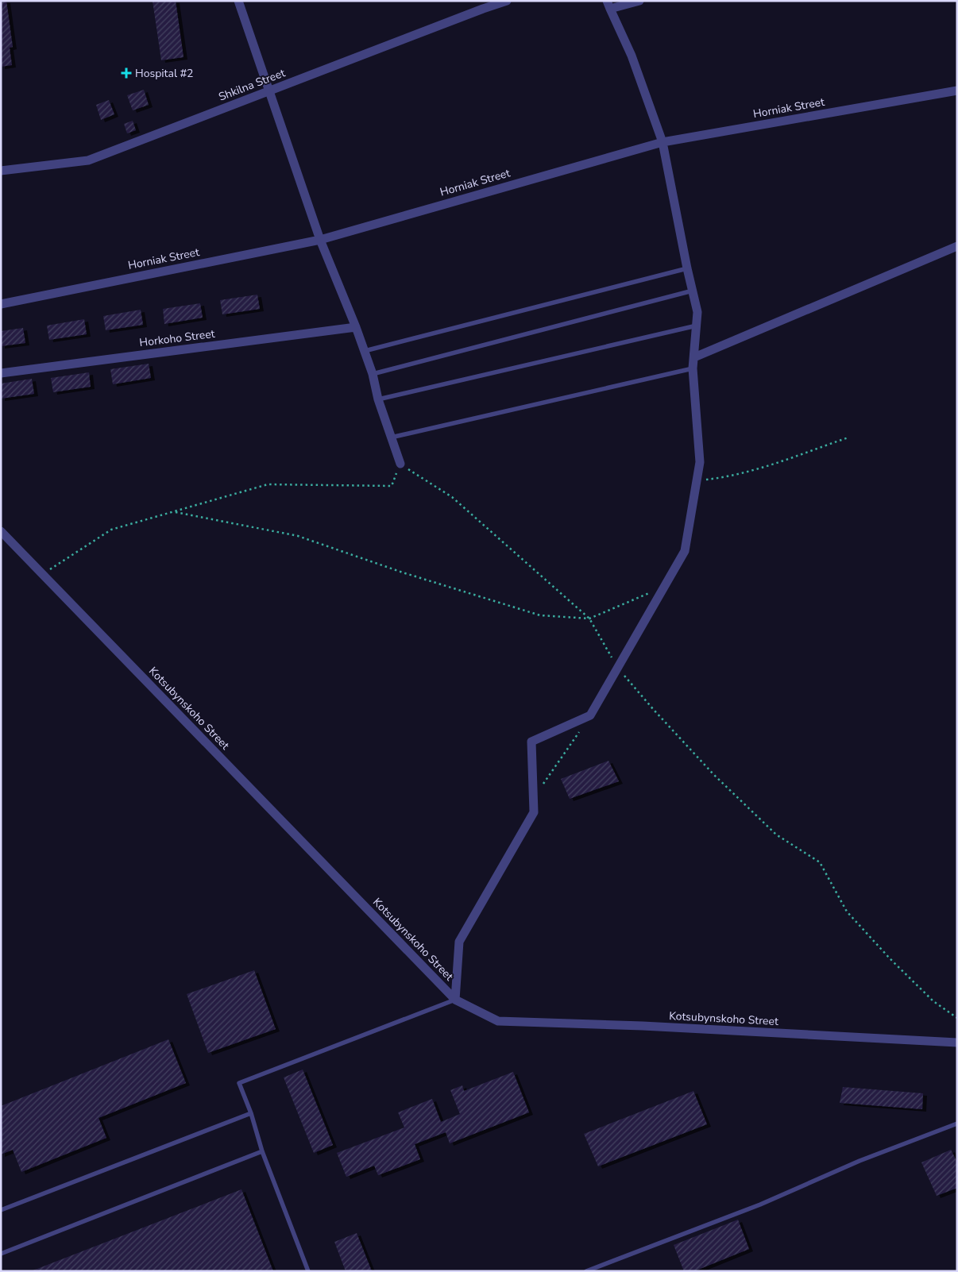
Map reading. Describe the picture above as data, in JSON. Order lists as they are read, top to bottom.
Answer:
{
  "streets": {
    "street": [
      "Shkilna Street",
      "Horniak Street",
      "Horkoho Street",
      "Kotsubynskoho Street"
    ]
  },
  "places": {
    "health": ["Hospital #2"]
  }
}
